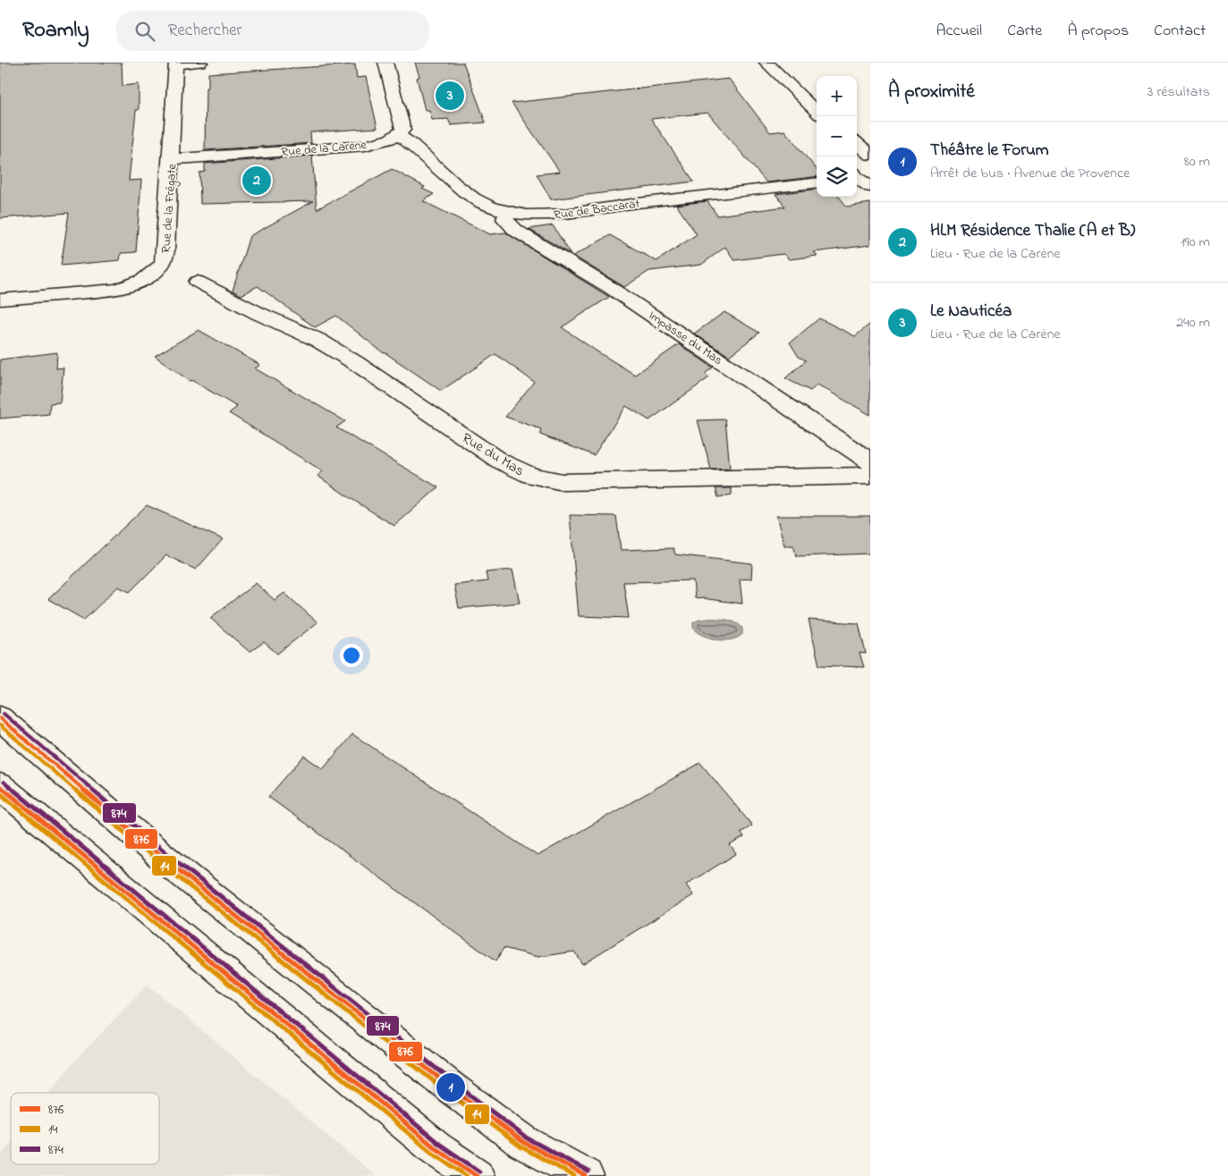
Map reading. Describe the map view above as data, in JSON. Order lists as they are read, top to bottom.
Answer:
{
  "streets": {
    "street": [
      "Rue de la Carène",
      "Rue de la Frégate",
      "Rue de Baccarat",
      "Impasse du Mas",
      "Rue du Mas"
    ]
  },
  "crossings": [
    ["Rue de la Carène", "Rue de la Frégate"],
    ["Rue de la Carène", "Rue de Baccarat"],
    ["Rue de Baccarat", "Impasse du Mas"]
  ],
  "lines": ["transit line 874", "transit line 876", "transit line 14"],
  "legend": ["876", "14", "874"],
  "page": {
    "header": "Roamly",
    "search": "Rechercher",
    "nav": [
      "Accueil",
      "Carte",
      "À propos",
      "Contact"
    ],
    "heading": ["À proximité", "3 résultats"],
    "map_buttons": ["+", "−"],
    "pins": ["3", "2", "1"],
    "list": [
      {
        "mark": "1",
        "name": "Théâtre le Forum",
        "note": "Arrêt de bus · Avenue de Provence",
        "value": "80 m"
      },
      {
        "mark": "2",
        "name": "HLM Résidence Thalie (A et B)",
        "note": "Lieu · Rue de la Carène",
        "value": "190 m"
      },
      {
        "mark": "3",
        "name": "Le Nauticéa",
        "note": "Lieu · Rue de la Carène",
        "value": "240 m"
      }
    ]
  }
}
